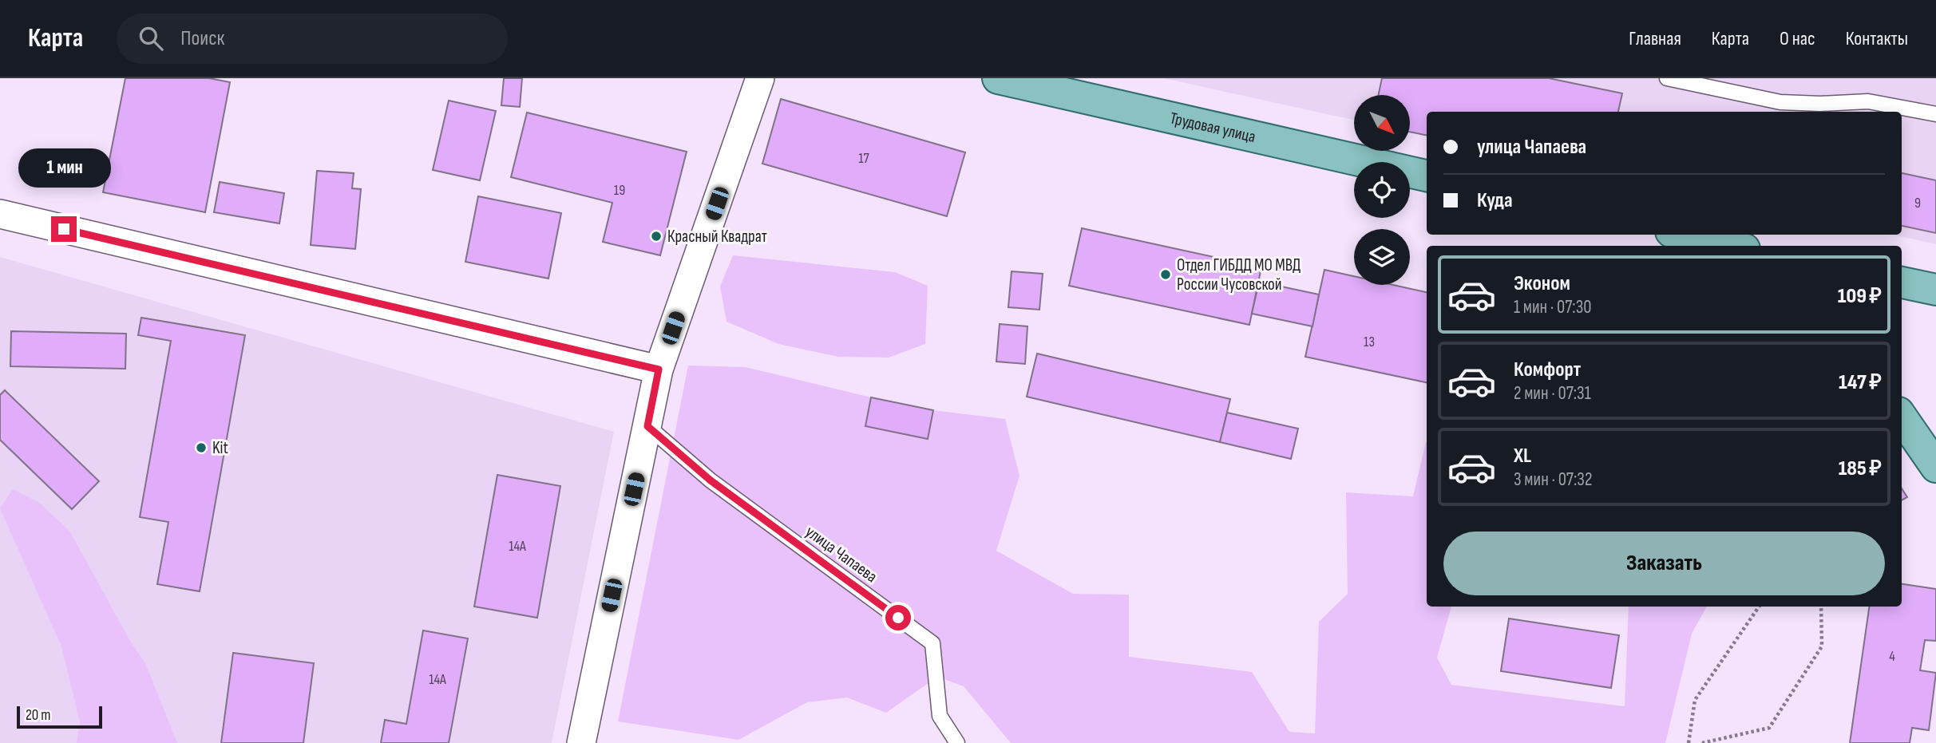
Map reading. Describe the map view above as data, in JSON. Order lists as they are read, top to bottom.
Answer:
{
  "streets": {
    "main road": ["Трудовая улица"],
    "lane": ["улица Чапаева"]
  },
  "places": ["Красный Квадрат", "Отдел ГИБДД МО МВД России Чусовской", "Kit"],
  "house_numbers": [
    "17",
    "19",
    "9",
    "13",
    "14А",
    "4",
    "14А"
  ],
  "scale_bar": "20 m",
  "north": "bottom right",
  "page": {
    "header": "Карта",
    "search": "Поиск",
    "nav": [
      "Главная",
      "Карта",
      "О нас",
      "Контакты"
    ],
    "banner": ["улица Чапаева", "Куда"],
    "bubble": "1 мин",
    "list": [
      {
        "name": "Эконом",
        "note": "1 мин · 07:30",
        "value": "109 ₽"
      },
      {
        "name": "Комфорт",
        "note": "2 мин · 07:31",
        "value": "147 ₽"
      },
      {
        "name": "XL",
        "note": "3 мин · 07:32",
        "value": "185 ₽"
      }
    ],
    "buttons": "Заказать",
    "scale": "20 m"
  }
}
